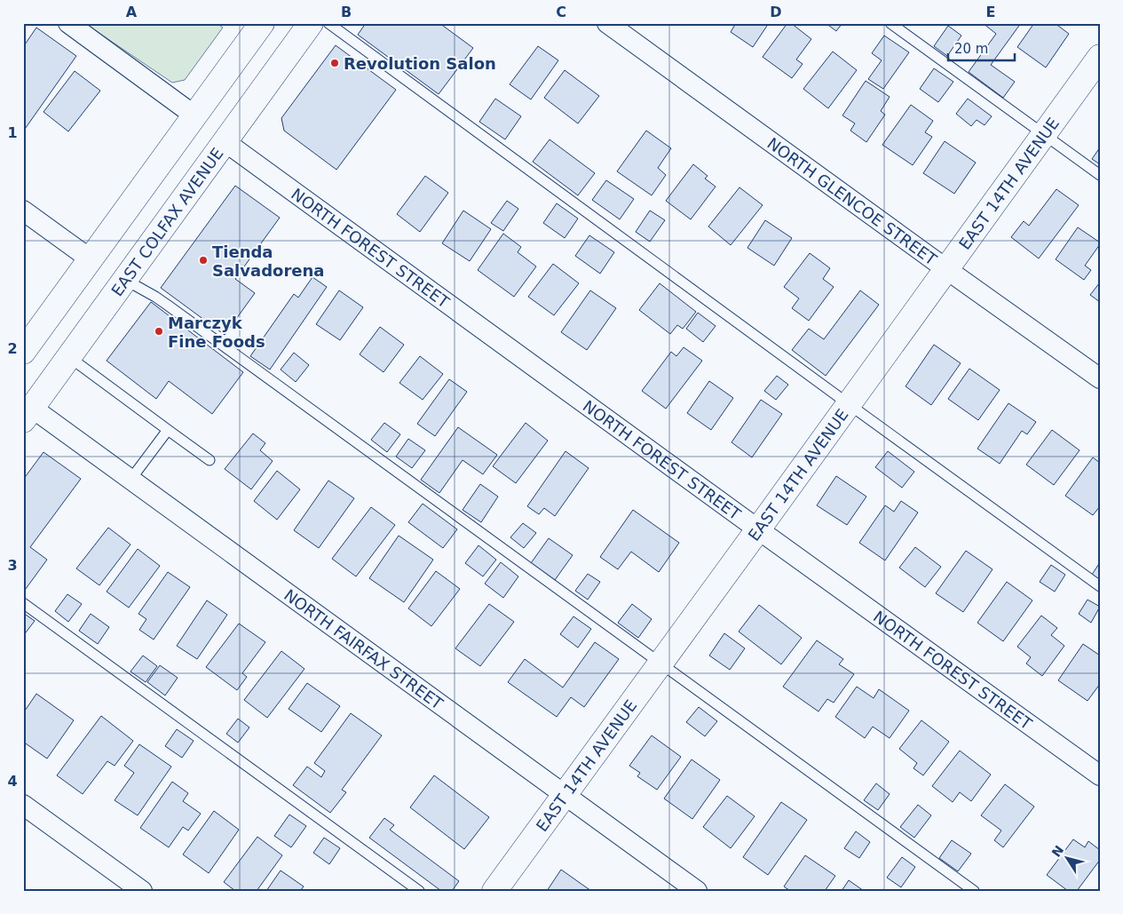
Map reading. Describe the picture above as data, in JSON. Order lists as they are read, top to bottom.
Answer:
{
  "streets": {
    "main road": ["EAST 14TH AVENUE", "EAST COLFAX AVENUE"],
    "street": ["NORTH GLENCOE STREET", "NORTH FOREST STREET", "NORTH FAIRFAX STREET"]
  },
  "crossings": [
    ["EAST 14TH AVENUE", "NORTH GLENCOE STREET"],
    ["EAST 14TH AVENUE", "NORTH FOREST STREET"],
    ["EAST 14TH AVENUE", "NORTH FAIRFAX STREET"],
    ["EAST COLFAX AVENUE", "NORTH FOREST STREET"],
    ["EAST COLFAX AVENUE", "NORTH FAIRFAX STREET"]
  ],
  "places": ["Revolution Salon", "Tienda Salvadorena", "Marczyk Fine Foods"],
  "scale_bar": "20 m",
  "north": "top left",
  "grid": {
    "columns": [
      "A",
      "B",
      "C",
      "D",
      "E"
    ],
    "rows": [
      "1",
      "2",
      "3",
      "4"
    ]
  }
}
